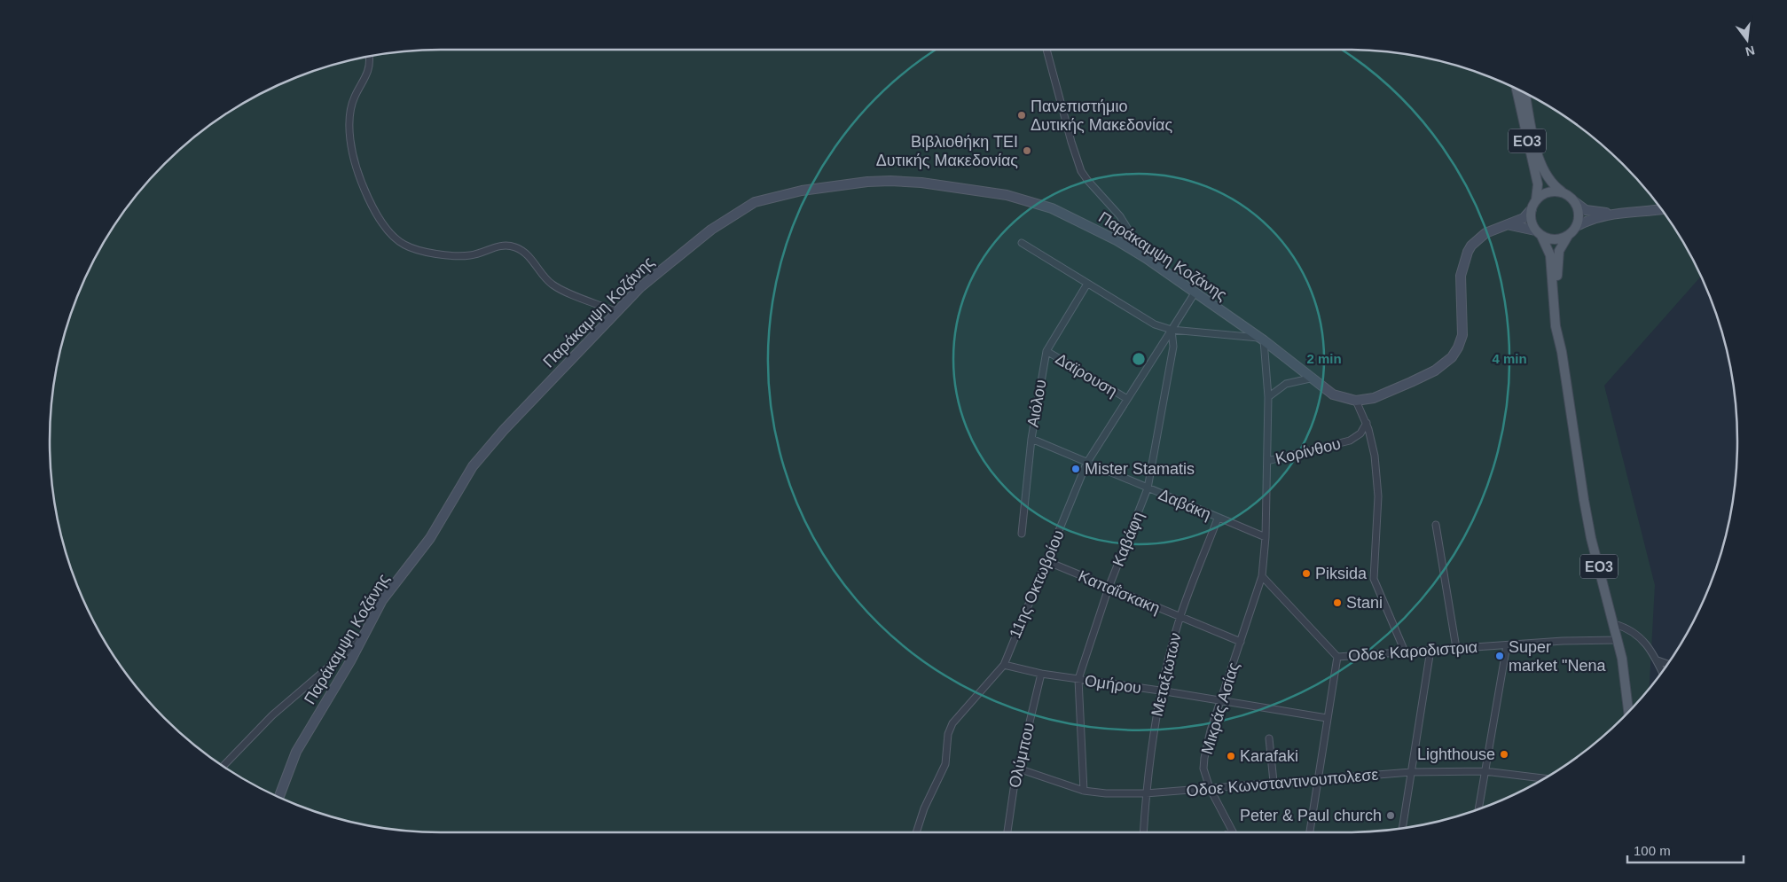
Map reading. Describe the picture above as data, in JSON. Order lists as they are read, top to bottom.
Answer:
{
  "streets": {
    "main road": ["ΕΟ3", "Παράκαμψη Κοζάνης"],
    "street": [
      "Δαϊρουση",
      "Αιόλου",
      "Κορίνθου",
      "Δαβάκη",
      "Καβάφη",
      "11ης Οκτωβρίου",
      "Καπαΐσκακη",
      "Oδοε Καροδιστρια",
      "Μεταξιωτων",
      "Ομήρου",
      "Μικράς Ασίας",
      "Ολύμπου",
      "Oδοε Κωνσταντινουπολεσε"
    ]
  },
  "crossings": [
    ["ΕΟ3", "Παράκαμψη Κοζάνης"],
    ["ΕΟ3", "Oδοε Καροδιστρια"],
    ["Δαϊρουση", "Αιόλου"],
    ["Δαϊρουση", "11ης Οκτωβρίου"],
    ["Αιόλου", "Δαβάκη"],
    ["Δαβάκη", "Καβάφη"],
    ["Δαβάκη", "11ης Οκτωβρίου"],
    ["Δαβάκη", "Μεταξιωτων"],
    ["Καβάφη", "11ης Οκτωβρίου"],
    ["Καβάφη", "Καπαΐσκακη"],
    ["Καβάφη", "Ομήρου"],
    ["Καβάφη", "Oδοε Κωνσταντινουπολεσε"],
    ["11ης Οκτωβρίου", "Καπαΐσκακη"],
    ["11ης Οκτωβρίου", "Ομήρου"],
    ["Καπαΐσκακη", "Μεταξιωτων"],
    ["Καπαΐσκακη", "Μικράς Ασίας"],
    ["Oδοε Καροδιστρια", "Μικράς Ασίας"],
    ["Μεταξιωτων", "Ομήρου"],
    ["Μεταξιωτων", "Oδοε Κωνσταντινουπολεσε"],
    ["Ομήρου", "Μικράς Ασίας"],
    ["Ομήρου", "Ολύμπου"],
    ["Μικράς Ασίας", "Oδοε Κωνσταντινουπολεσε"],
    ["Ολύμπου", "Oδοε Κωνσταντινουπολεσε"]
  ],
  "places": [
    "Πανεπιστήμιο Δυτικής Μακεδονίας",
    "Βιβλιοθήκη ΤΕΙ Δυτικής Μακεδονίας",
    "Mister Stamatis",
    "Piksida",
    "Stani",
    "Super market \"Nena",
    "Lighthouse",
    "Karafaki",
    "Peter & Paul church"
  ],
  "scale_bar": "100 m",
  "north": "bottom",
  "rings": ["2 min", "4 min"]
}
